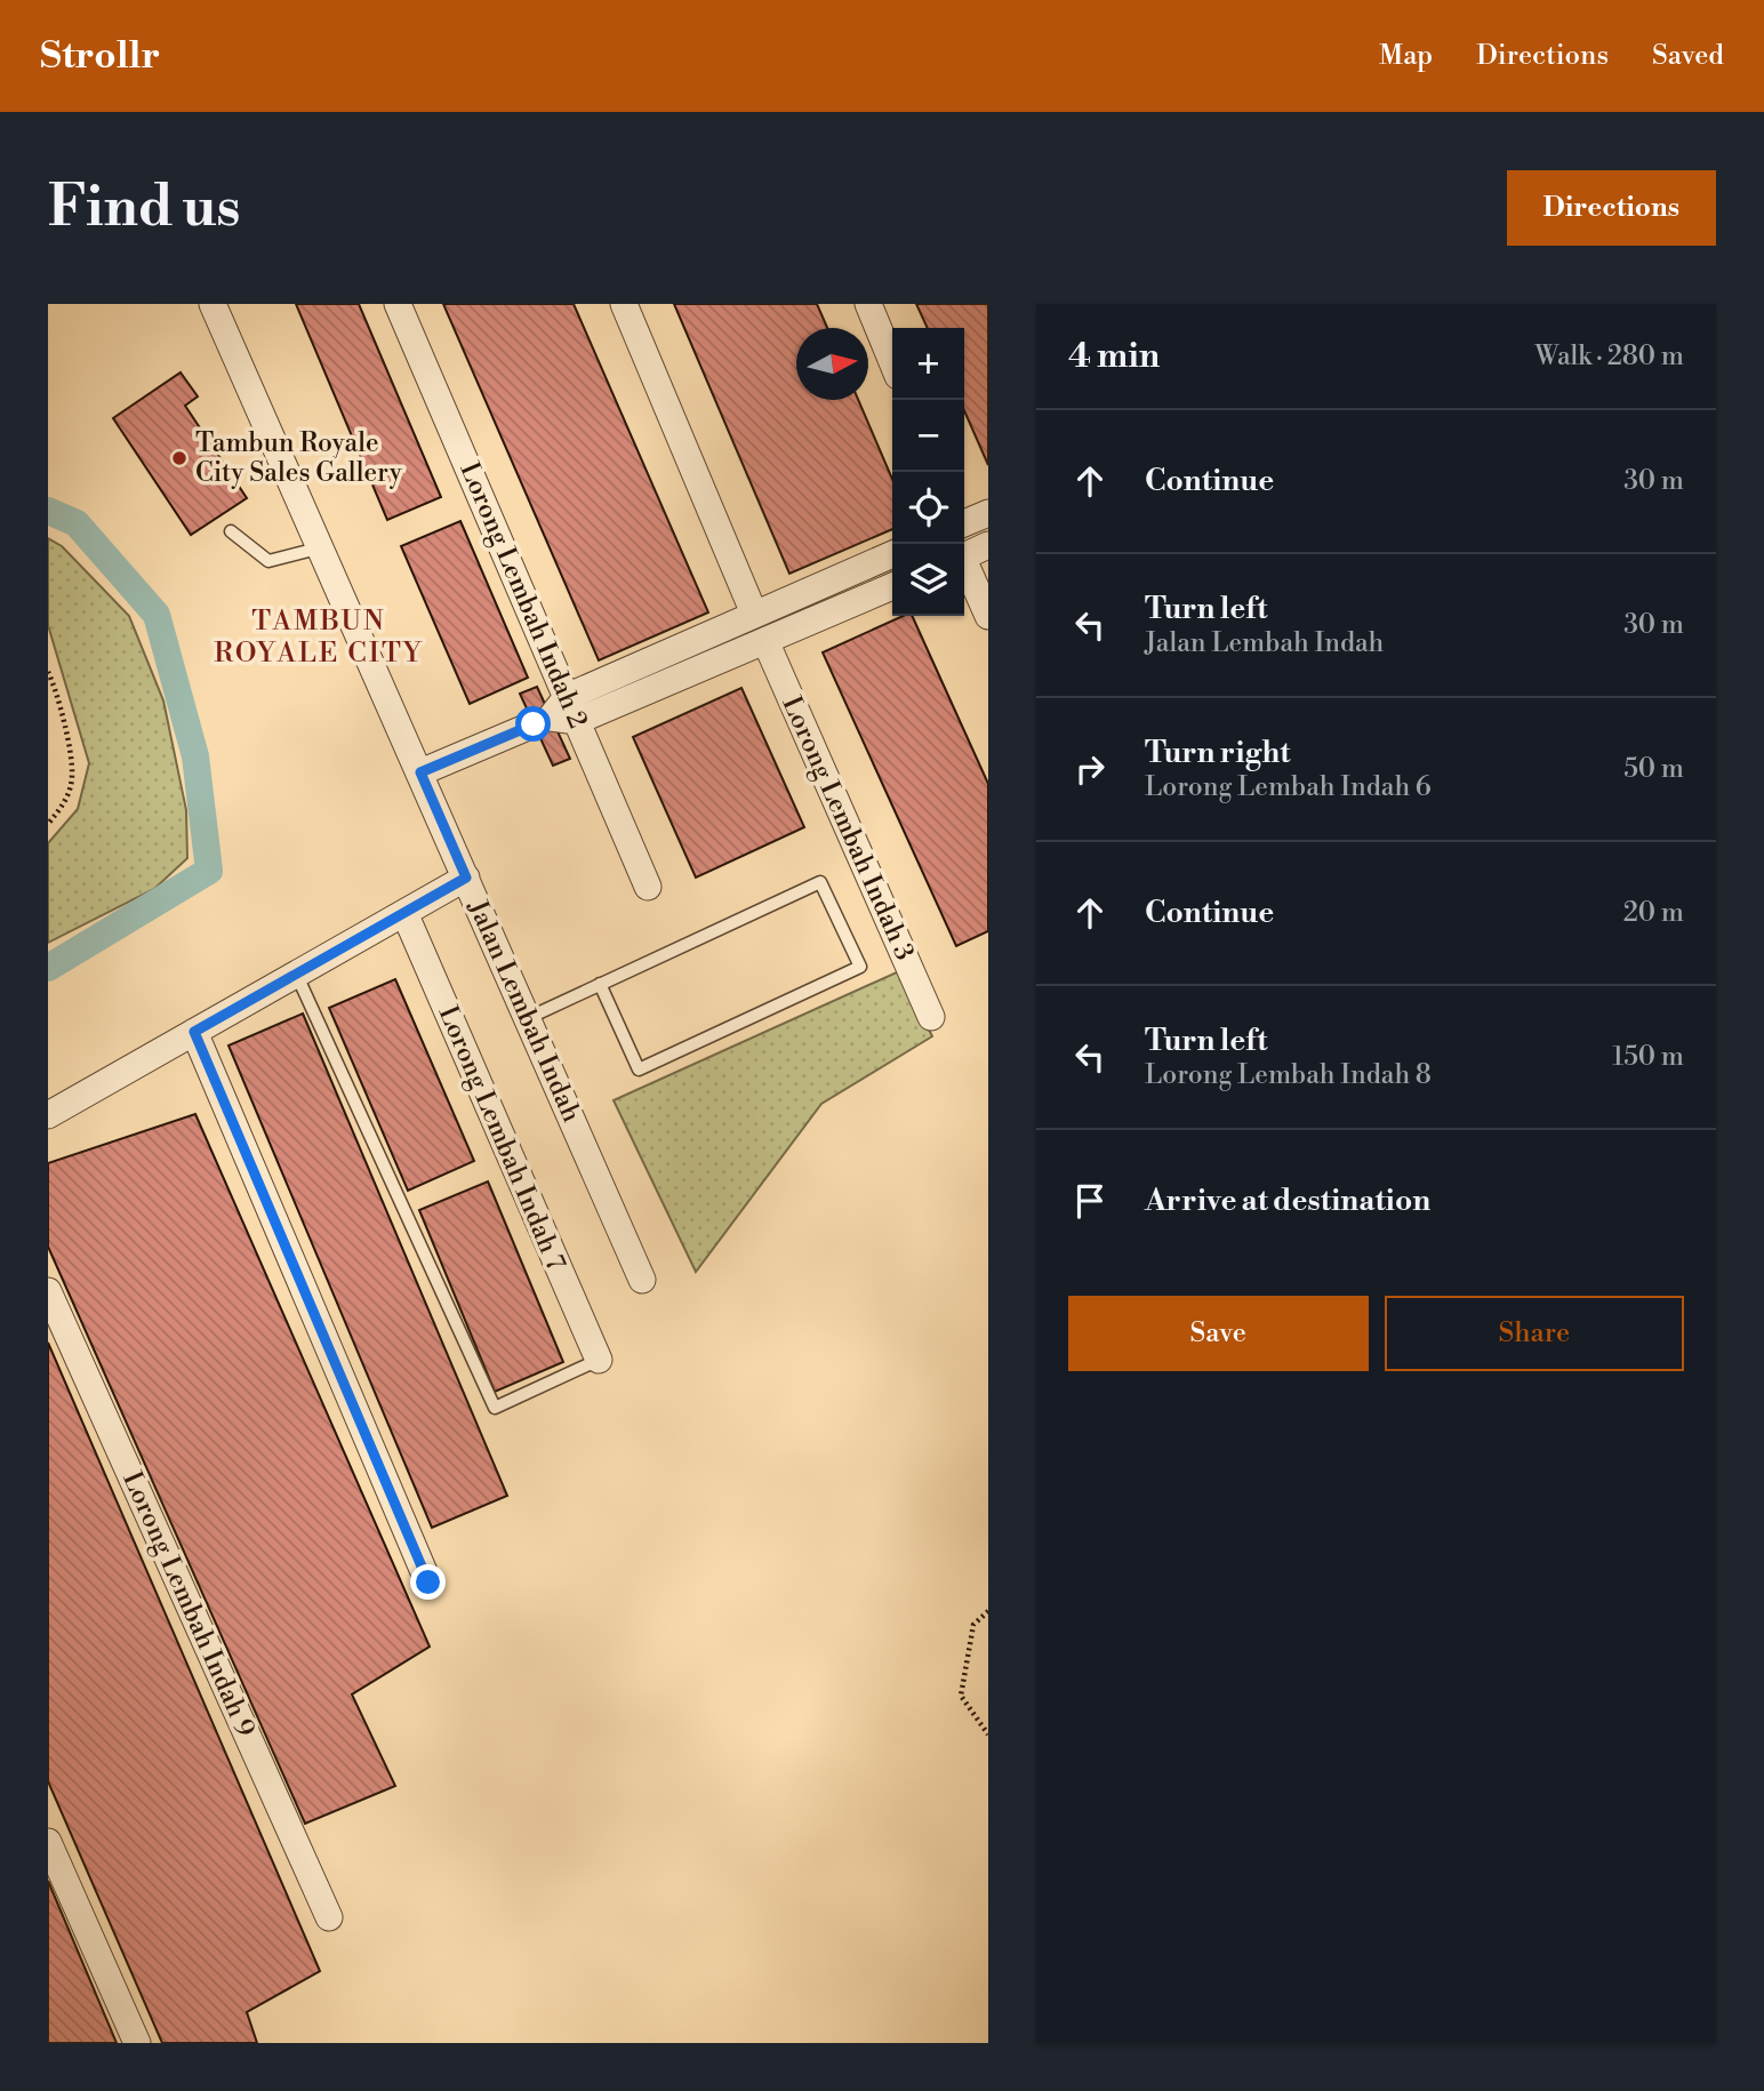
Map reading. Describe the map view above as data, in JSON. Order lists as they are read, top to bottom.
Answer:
{
  "streets": {
    "street": [
      "Lorong Lembah Indah 2",
      "Lorong Lembah Indah 3",
      "Jalan Lembah Indah",
      "Lorong Lembah Indah 7",
      "Lorong Lembah Indah 9"
    ]
  },
  "districts": ["TAMBUN ROYALE CITY"],
  "places": ["Tambun Royale City Sales Gallery"],
  "north": "right",
  "page": {
    "header": "Strollr",
    "nav": ["Map", "Directions", "Saved"],
    "buttons": [
      "Directions",
      ["Save", "Share"]
    ],
    "title": "Find us",
    "heading": ["4 min", "Walk · 280 m"],
    "map_buttons": ["+", "−"],
    "list": [
      ["Continue", "30 m"],
      ["Turn left", "Jalan Lembah Indah", "30 m"],
      ["Turn right", "Lorong Lembah Indah 6", "50 m"],
      ["Continue", "20 m"],
      ["Turn left", "Lorong Lembah Indah 8", "150 m"],
      "Arrive at destination"
    ]
  }
}
